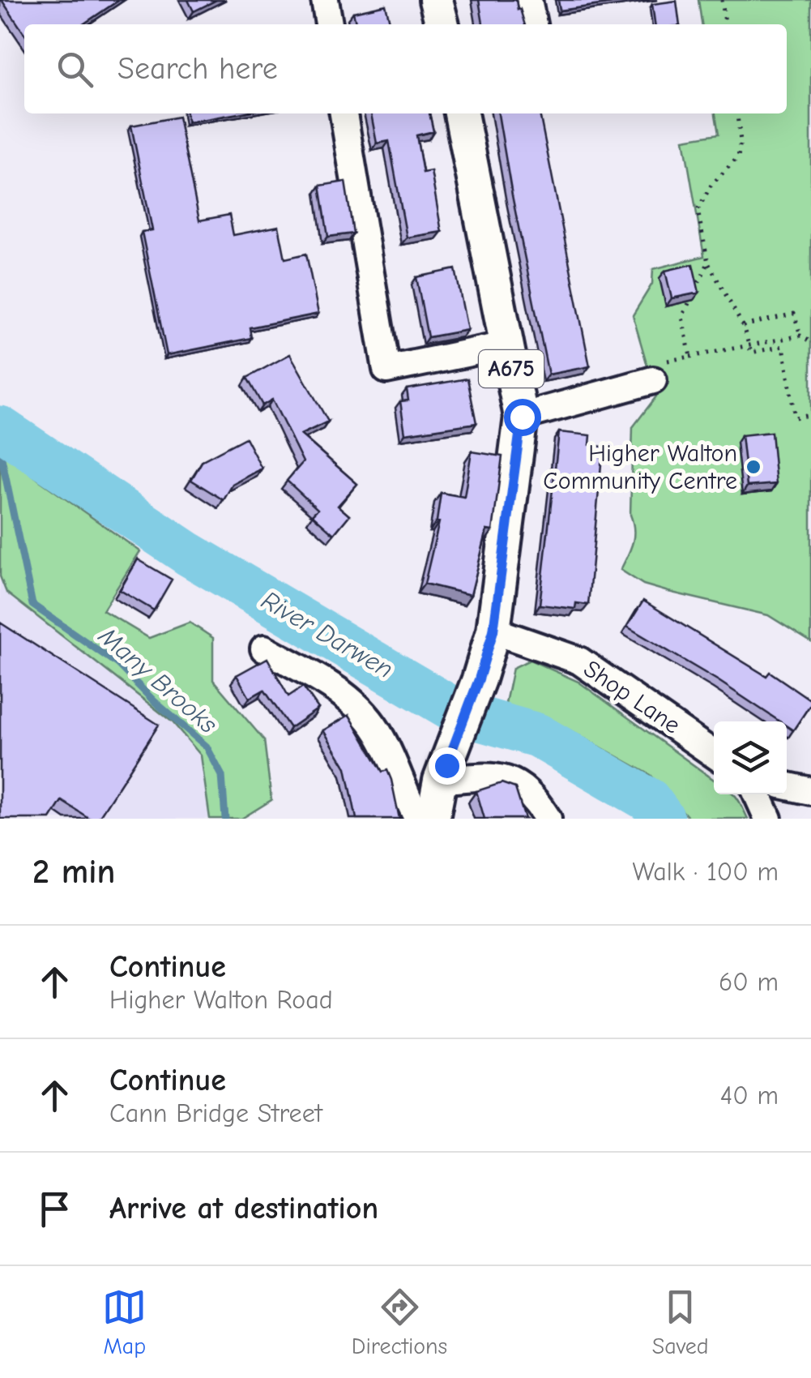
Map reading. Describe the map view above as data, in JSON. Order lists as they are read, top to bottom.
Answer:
{
  "streets": {
    "main road": ["A675"],
    "street": ["Shop Lane"]
  },
  "crossings": [
    ["A675", "Shop Lane"]
  ],
  "water": ["River Darwen", "Many Brooks"],
  "places": ["Higher Walton Community Centre"],
  "page": {
    "search": "Search here",
    "heading": ["2 min", "Walk · 100 m"],
    "list": [
      ["Continue", "Higher Walton Road", "60 m"],
      ["Continue", "Cann Bridge Street", "40 m"],
      "Arrive at destination"
    ],
    "nav": ["Map", "Directions", "Saved"]
  }
}
